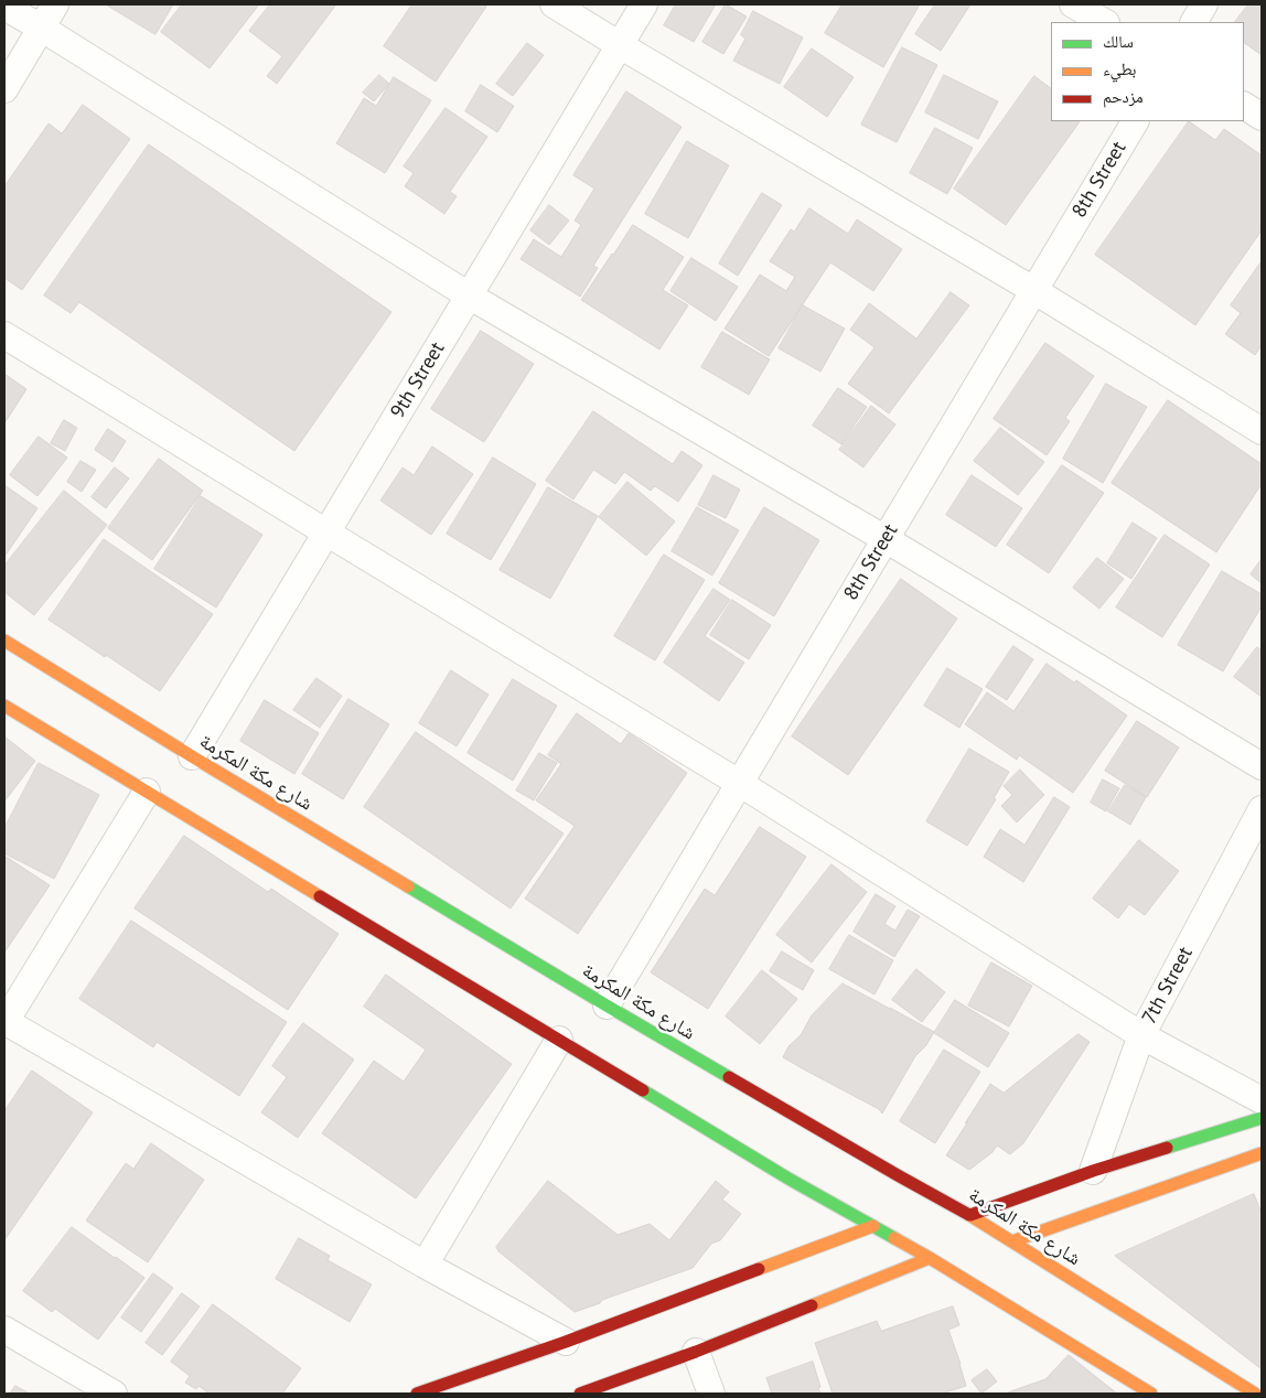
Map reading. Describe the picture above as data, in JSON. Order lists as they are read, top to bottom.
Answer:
{
  "streets": {
    "main road": ["شارع مكة المكرمة"],
    "street": ["8th Street", "9th Street", "7th Street"]
  },
  "crossings": [
    ["8th Street", "شارع مكة المكرمة"],
    ["9th Street", "شارع مكة المكرمة"]
  ],
  "legend": ["سالك", "بطيء", "مزدحم"]
}
